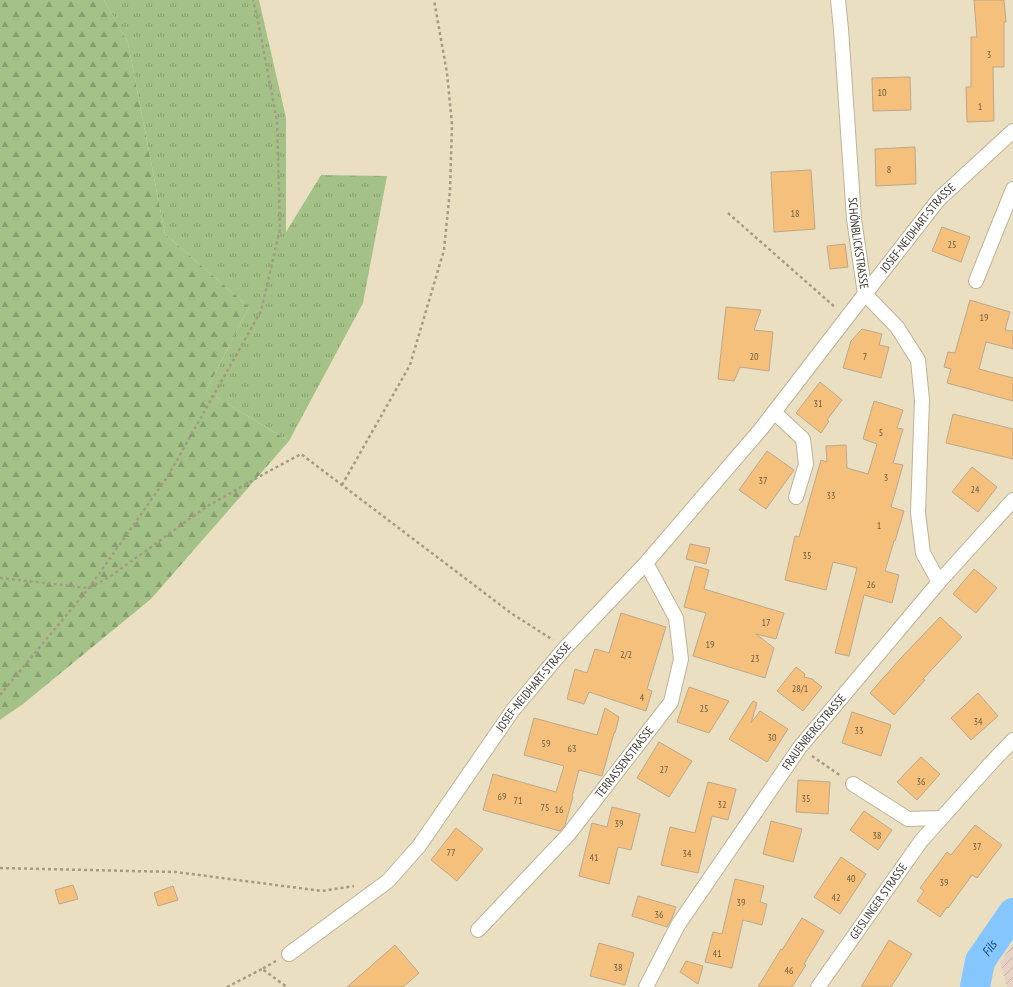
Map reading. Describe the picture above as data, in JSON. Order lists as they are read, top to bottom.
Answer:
{
  "streets": {
    "street": [
      "JOSEF-NEIDHART-STRASSE",
      "SCHÖNBLICKSTRASSE",
      "FRAUENBERGSTRASSE",
      "TERRASSENSTRASSE",
      "GEISLINGER STRASSE"
    ]
  },
  "crossings": [
    ["JOSEF-NEIDHART-STRASSE", "SCHÖNBLICKSTRASSE"],
    ["JOSEF-NEIDHART-STRASSE", "TERRASSENSTRASSE"],
    ["SCHÖNBLICKSTRASSE", "FRAUENBERGSTRASSE"]
  ],
  "water": ["Fils"],
  "house_numbers": [
    "3",
    "10",
    "1",
    "8",
    "18",
    "25",
    "19",
    "20",
    "7",
    "31",
    "5",
    "3",
    "37",
    "24",
    "33",
    "1",
    "35",
    "26",
    "17",
    "19",
    "2/2",
    "23",
    "28/1",
    "4",
    "25",
    "34",
    "33",
    "30",
    "59",
    "63",
    "27",
    "36",
    "69",
    "35",
    "71",
    "32",
    "75",
    "16",
    "39",
    "38",
    "37",
    "77",
    "34",
    "41",
    "40",
    "39",
    "42",
    "39",
    "36",
    "41",
    "38",
    "46"
  ]
}
